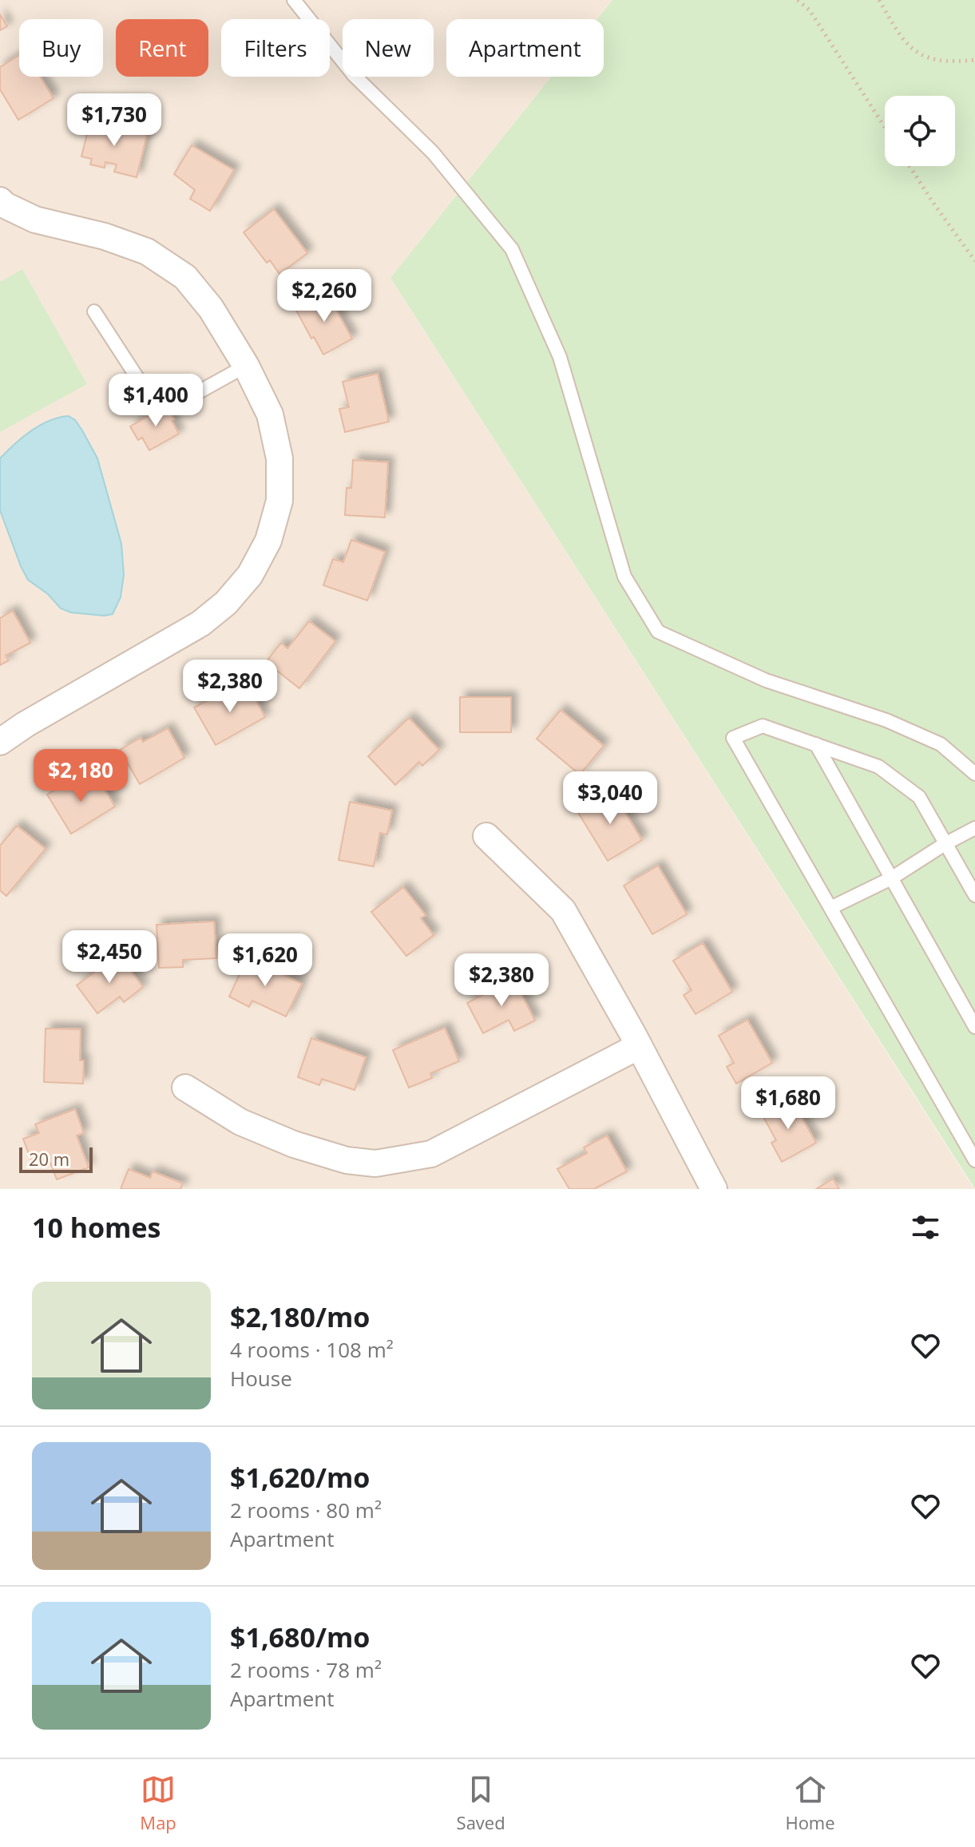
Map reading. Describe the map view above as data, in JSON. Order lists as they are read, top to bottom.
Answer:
{
  "scale_bar": "20 m",
  "page": {
    "chip": [
      "Buy",
      "Rent",
      "Filters",
      "New",
      "Apartment"
    ],
    "price": [
      "$1,730",
      "$2,260",
      "$1,400",
      "$2,380",
      "$2,180",
      "$3,040",
      "$2,450",
      "$1,620",
      "$2,380",
      "$1,680"
    ],
    "scale": "20 m",
    "heading": "10 homes",
    "list": [
      {
        "name": "$2,180/mo",
        "note": "4 rooms · 108 m² · House"
      },
      {
        "name": "$1,620/mo",
        "note": "2 rooms · 80 m² · Apartment"
      },
      {
        "name": "$1,680/mo",
        "note": "2 rooms · 78 m² · Apartment"
      }
    ],
    "tabs": ["Map", "Saved", "Home"]
  }
}
